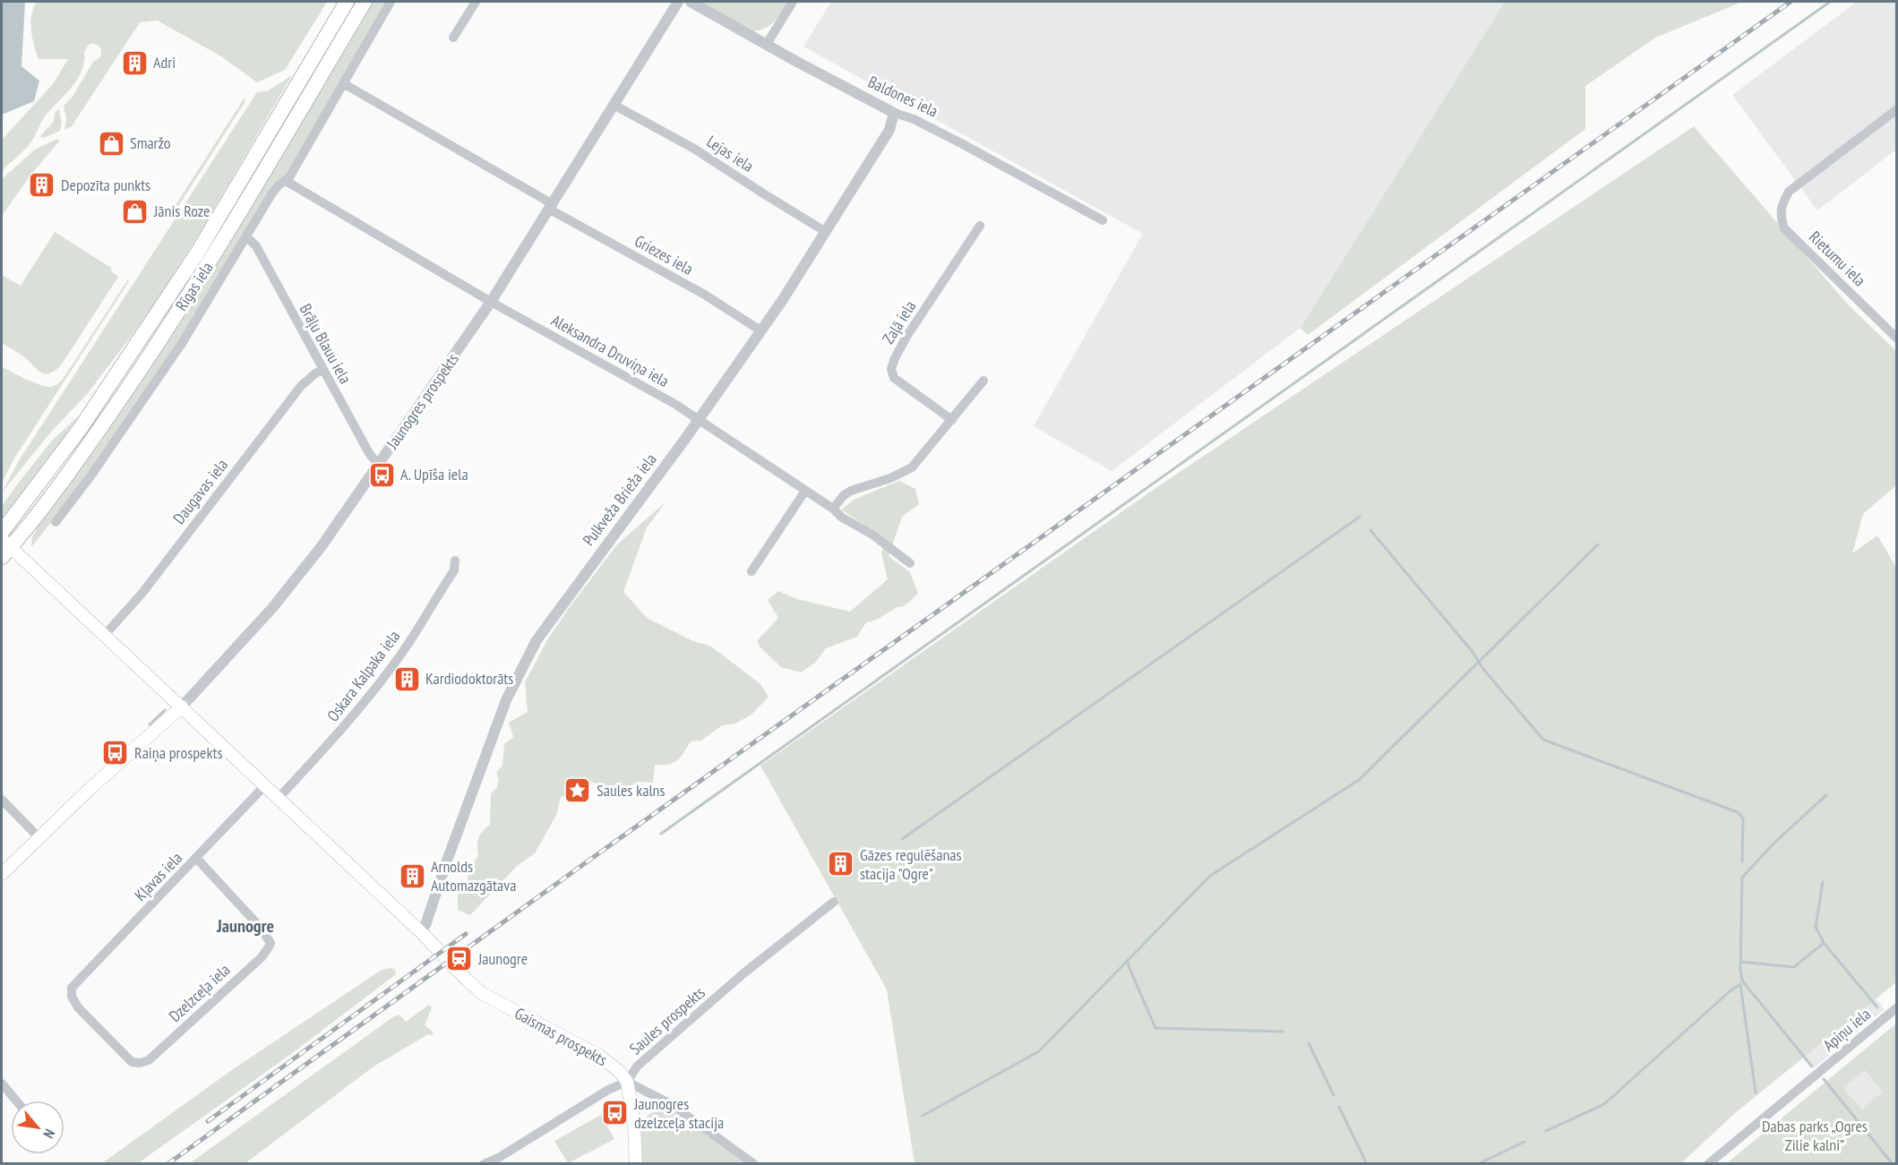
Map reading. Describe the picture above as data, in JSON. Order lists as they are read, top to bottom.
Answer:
{
  "streets": {
    "highway": ["Rīgas iela"],
    "main road": ["Jaunogres prospekts", "Gaismas prospekts"],
    "street": [
      "Baldones iela",
      "Lejas iela",
      "Griezes iela",
      "Rietumu iela",
      "Zaļā iela",
      "Brāļu Blauu iela",
      "Aleksandra Druviņa iela",
      "Daugavas iela",
      "Pulkveža Brieža iela",
      "Oskara Kalpaka iela",
      "Kļavas iela",
      "Dzelzceļa iela",
      "Saules prospekts",
      "Apiņu iela"
    ]
  },
  "crossings": [
    ["Baldones iela", "Pulkveža Brieža iela"],
    ["Lejas iela", "Jaunogres prospekts"],
    ["Lejas iela", "Pulkveža Brieža iela"],
    ["Griezes iela", "Rīgas iela"],
    ["Griezes iela", "Jaunogres prospekts"],
    ["Griezes iela", "Pulkveža Brieža iela"],
    ["Rīgas iela", "Brāļu Blauu iela"],
    ["Rīgas iela", "Aleksandra Druviņa iela"],
    ["Brāļu Blauu iela", "Jaunogres prospekts"],
    ["Brāļu Blauu iela", "Daugavas iela"],
    ["Aleksandra Druviņa iela", "Jaunogres prospekts"],
    ["Aleksandra Druviņa iela", "Pulkveža Brieža iela"],
    ["Pulkveža Brieža iela", "Gaismas prospekts"],
    ["Kļavas iela", "Dzelzceļa iela"],
    ["Saules prospekts", "Gaismas prospekts"]
  ],
  "districts": ["Jaunogre"],
  "parks": ["Dabas parks „Ogres Zilie kalni”"],
  "places": {
    "building": [
      "Adri",
      "Depozīta punkts",
      "Kardiodoktorāts",
      "Gāzes regulēšanas stacija \"Ogre\"",
      "Arnolds Automazgātava"
    ],
    "shop": ["Smaržo", "Jānis Roze"],
    "bus stop": ["A. Upīša iela", "Raiņa prospekts", "Jaunogres dzelzceļa stacija"],
    "place": ["Saules kalns"],
    "station": ["Jaunogre"]
  },
  "north": "bottom right"
}
